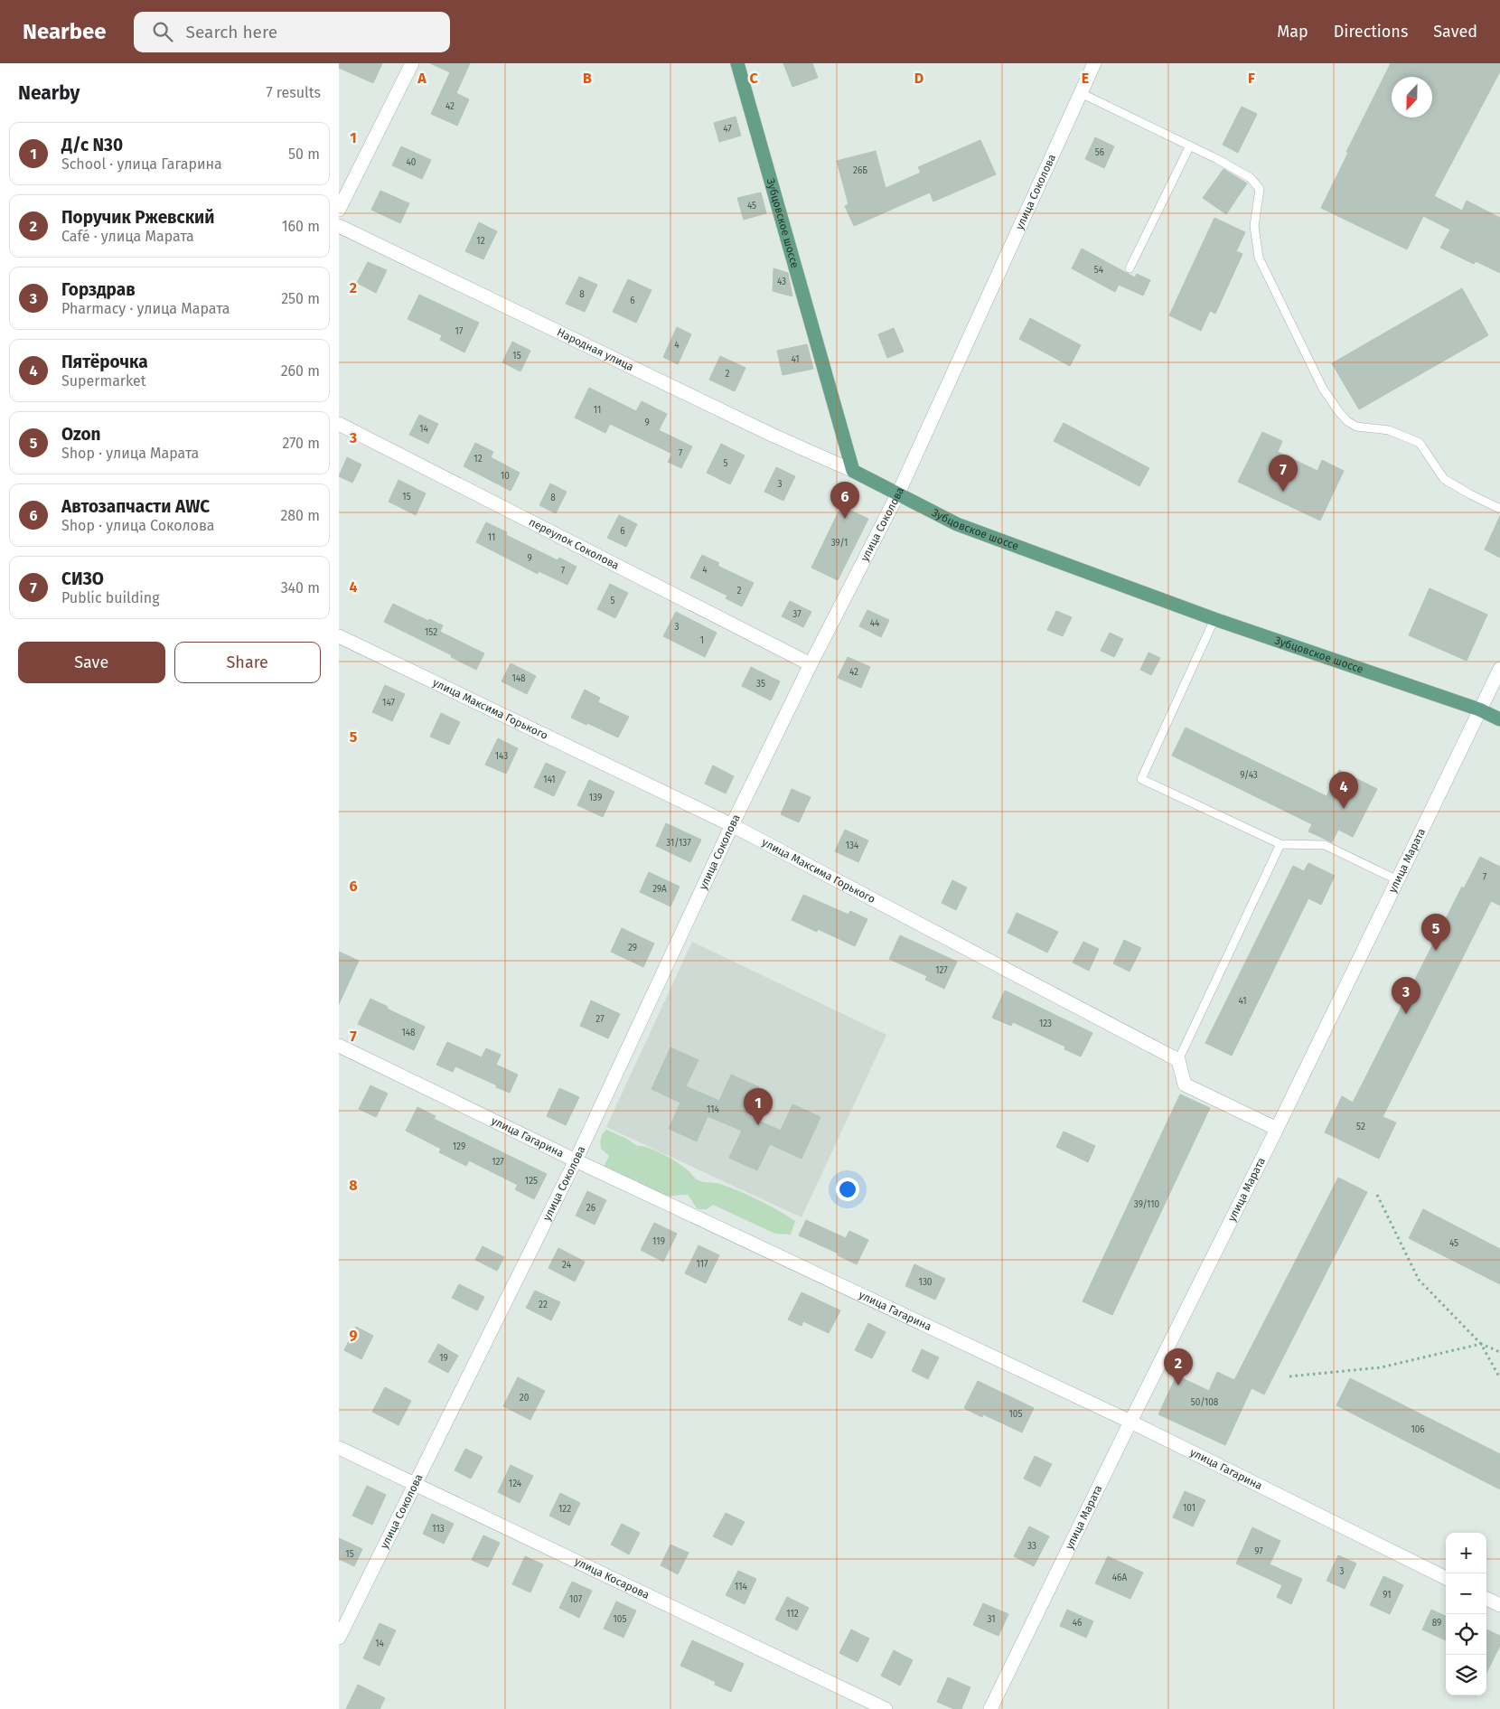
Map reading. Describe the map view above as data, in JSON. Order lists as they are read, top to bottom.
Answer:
{
  "streets": {
    "main road": ["Зубцовское шоссе"],
    "street": [
      "улица Соколова",
      "Народная улица",
      "переулок Соколова",
      "улица Максима Горького",
      "улица Марата",
      "улица Гагарина",
      "улица Косарова"
    ]
  },
  "crossings": [
    ["улица Соколова", "Зубцовское шоссе"],
    ["улица Соколова", "переулок Соколова"],
    ["улица Соколова", "улица Максима Горького"],
    ["улица Соколова", "улица Гагарина"],
    ["улица Соколова", "улица Косарова"],
    ["Зубцовское шоссе", "Народная улица"],
    ["Зубцовское шоссе", "улица Марата"],
    ["улица Марата", "улица Гагарина"]
  ],
  "house_numbers": [
    "42",
    "47",
    "56",
    "40",
    "26Б",
    "45",
    "12",
    "54",
    "43",
    "8",
    "6",
    "17",
    "4",
    "15",
    "41",
    "2",
    "11",
    "9",
    "14",
    "7",
    "12",
    "5",
    "10",
    "3",
    "15",
    "8",
    "6",
    "11",
    "39/1",
    "9",
    "4",
    "7",
    "2",
    "5",
    "37",
    "44",
    "3",
    "152",
    "1",
    "42",
    "148",
    "35",
    "147",
    "143",
    "9/43",
    "141",
    "139",
    "31/137",
    "134",
    "7",
    "29А",
    "29",
    "127",
    "41",
    "27",
    "123",
    "148",
    "114",
    "52",
    "129",
    "127",
    "125",
    "39/110",
    "26",
    "119",
    "45",
    "117",
    "24",
    "130",
    "22",
    "19",
    "20",
    "50/108",
    "105",
    "106",
    "124",
    "101",
    "122",
    "113",
    "33",
    "97",
    "15",
    "3",
    "46А",
    "114",
    "91",
    "107",
    "112",
    "105",
    "31",
    "46",
    "89",
    "14"
  ],
  "north": "bottom",
  "page": {
    "header": "Nearbee",
    "search": "Search here",
    "nav": ["Map", "Directions", "Saved"],
    "heading": ["Nearby", "7 results"],
    "list": [
      {
        "mark": "1",
        "name": "Д/с N30",
        "note": "School · улица Гагарина",
        "value": "50 m"
      },
      {
        "mark": "2",
        "name": "Поручик Ржевский",
        "note": "Café · улица Марата",
        "value": "160 m"
      },
      {
        "mark": "3",
        "name": "Горздрав",
        "note": "Pharmacy · улица Марата",
        "value": "250 m"
      },
      {
        "mark": "4",
        "name": "Пятёрочка",
        "note": "Supermarket",
        "value": "260 m"
      },
      {
        "mark": "5",
        "name": "Ozon",
        "note": "Shop · улица Марата",
        "value": "270 m"
      },
      {
        "mark": "6",
        "name": "Автозапчасти AWC",
        "note": "Shop · улица Соколова",
        "value": "280 m"
      },
      {
        "mark": "7",
        "name": "СИЗО",
        "note": "Public building",
        "value": "340 m"
      }
    ],
    "pins": [
      "7",
      "6",
      "4",
      "5",
      "3",
      "1",
      "2"
    ],
    "buttons": ["Save", "Share"],
    "map_buttons": ["+", "−"]
  },
  "grid": {
    "columns": [
      "A",
      "B",
      "C",
      "D",
      "E",
      "F"
    ],
    "rows": [
      "1",
      "2",
      "3",
      "4",
      "5",
      "6",
      "7",
      "8",
      "9"
    ]
  }
}
